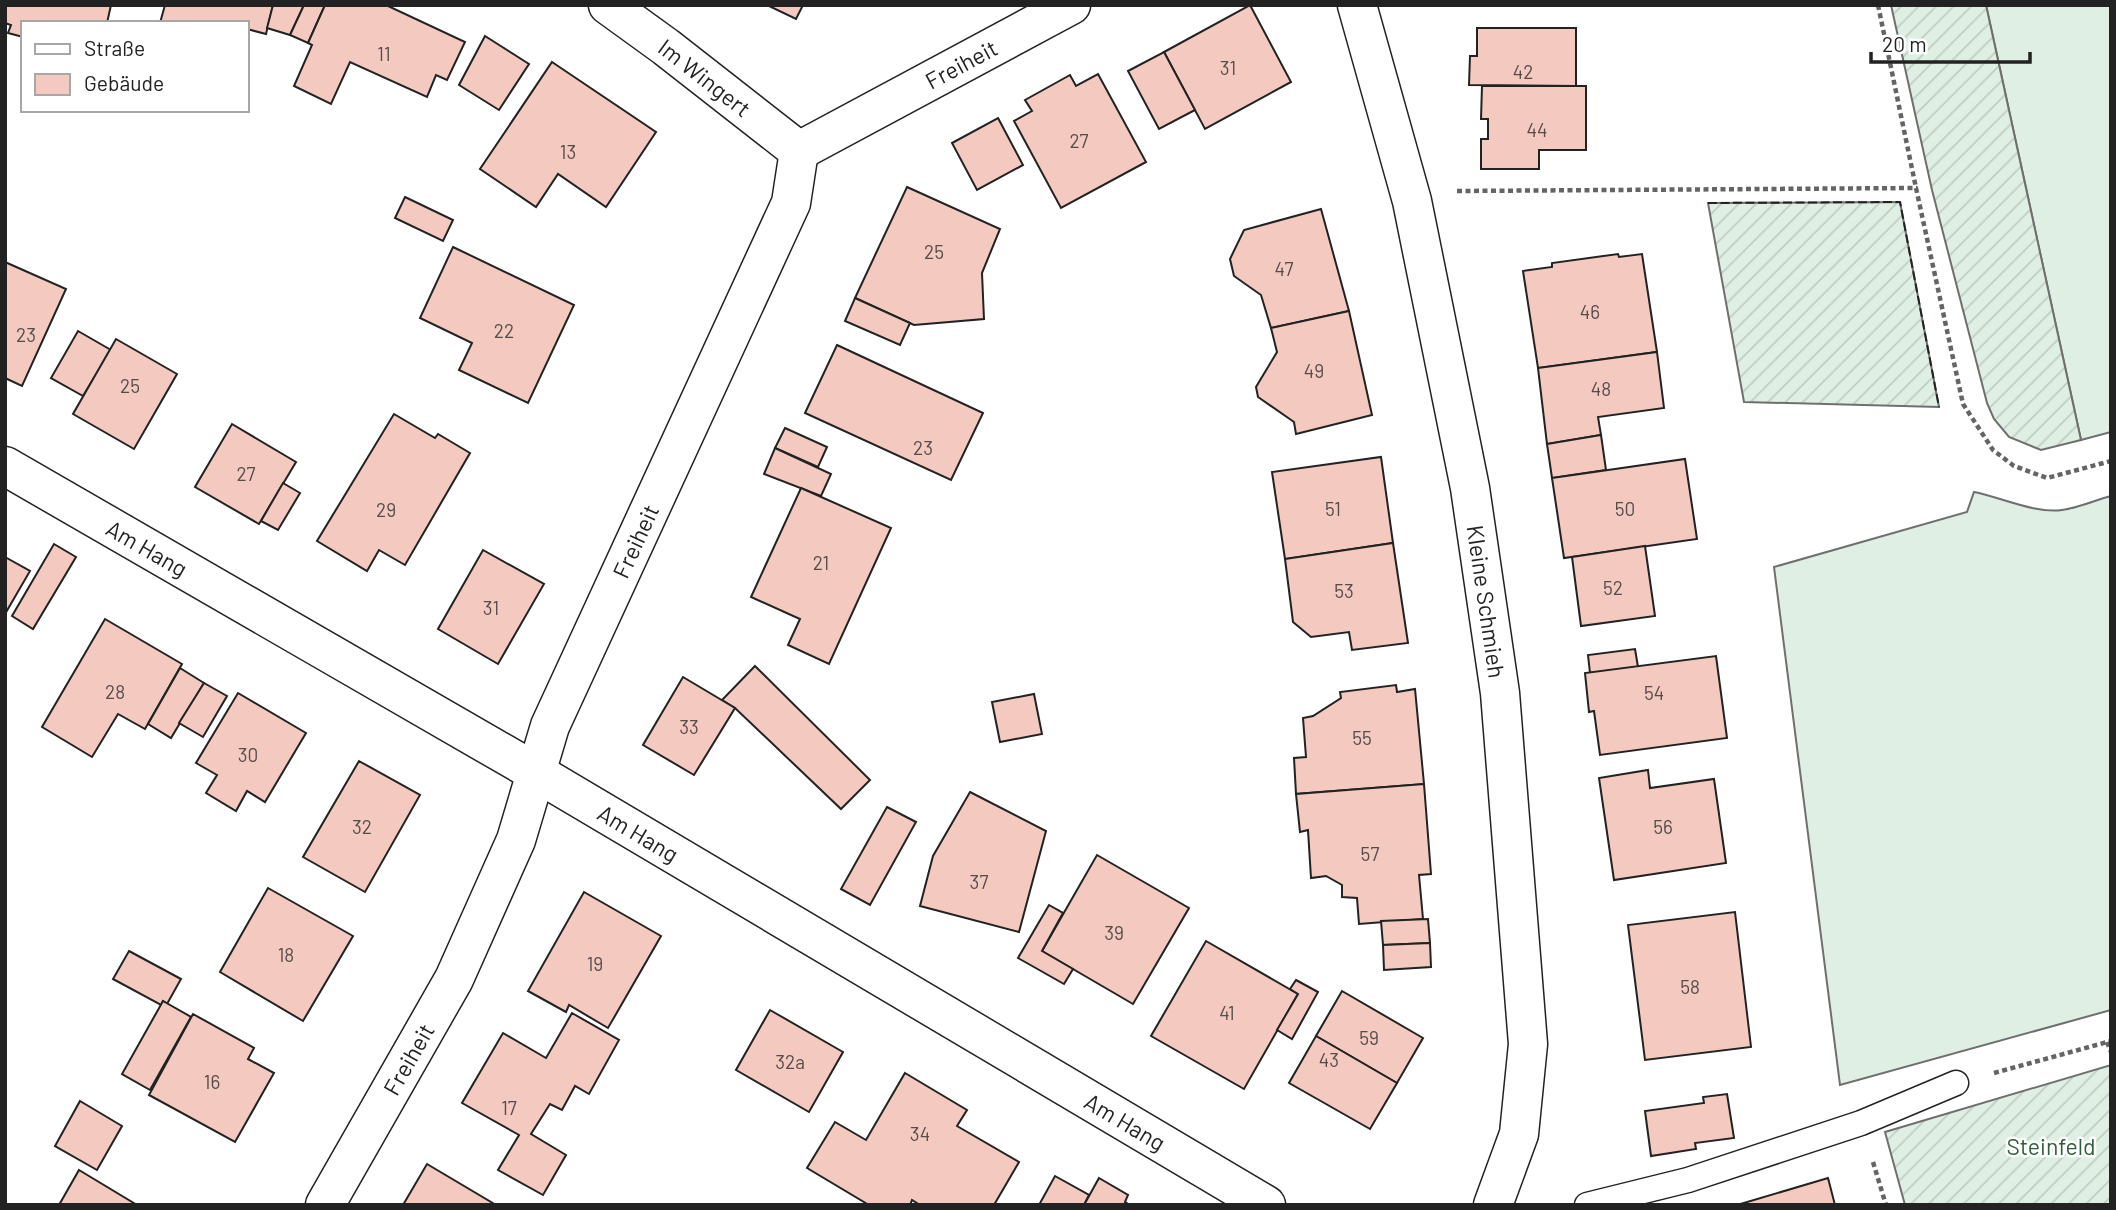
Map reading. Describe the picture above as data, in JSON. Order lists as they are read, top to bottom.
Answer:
{
  "streets": {
    "street": [
      "Freiheit",
      "Im Wingert",
      "Am Hang",
      "Kleine Schmieh"
    ]
  },
  "crossings": [
    ["Freiheit", "Im Wingert"],
    ["Freiheit", "Am Hang"]
  ],
  "parks": ["Steinfeld"],
  "house_numbers": [
    "11",
    "31",
    "42",
    "44",
    "27",
    "13",
    "25",
    "47",
    "46",
    "22",
    "23",
    "49",
    "25",
    "48",
    "23",
    "27",
    "51",
    "50",
    "29",
    "21",
    "52",
    "53",
    "31",
    "28",
    "54",
    "33",
    "55",
    "30",
    "32",
    "56",
    "57",
    "37",
    "39",
    "18",
    "19",
    "58",
    "41",
    "59",
    "43",
    "32a",
    "16",
    "17",
    "34"
  ],
  "legend": ["Straße", "Gebäude"],
  "scale_bar": "20 m"
}
